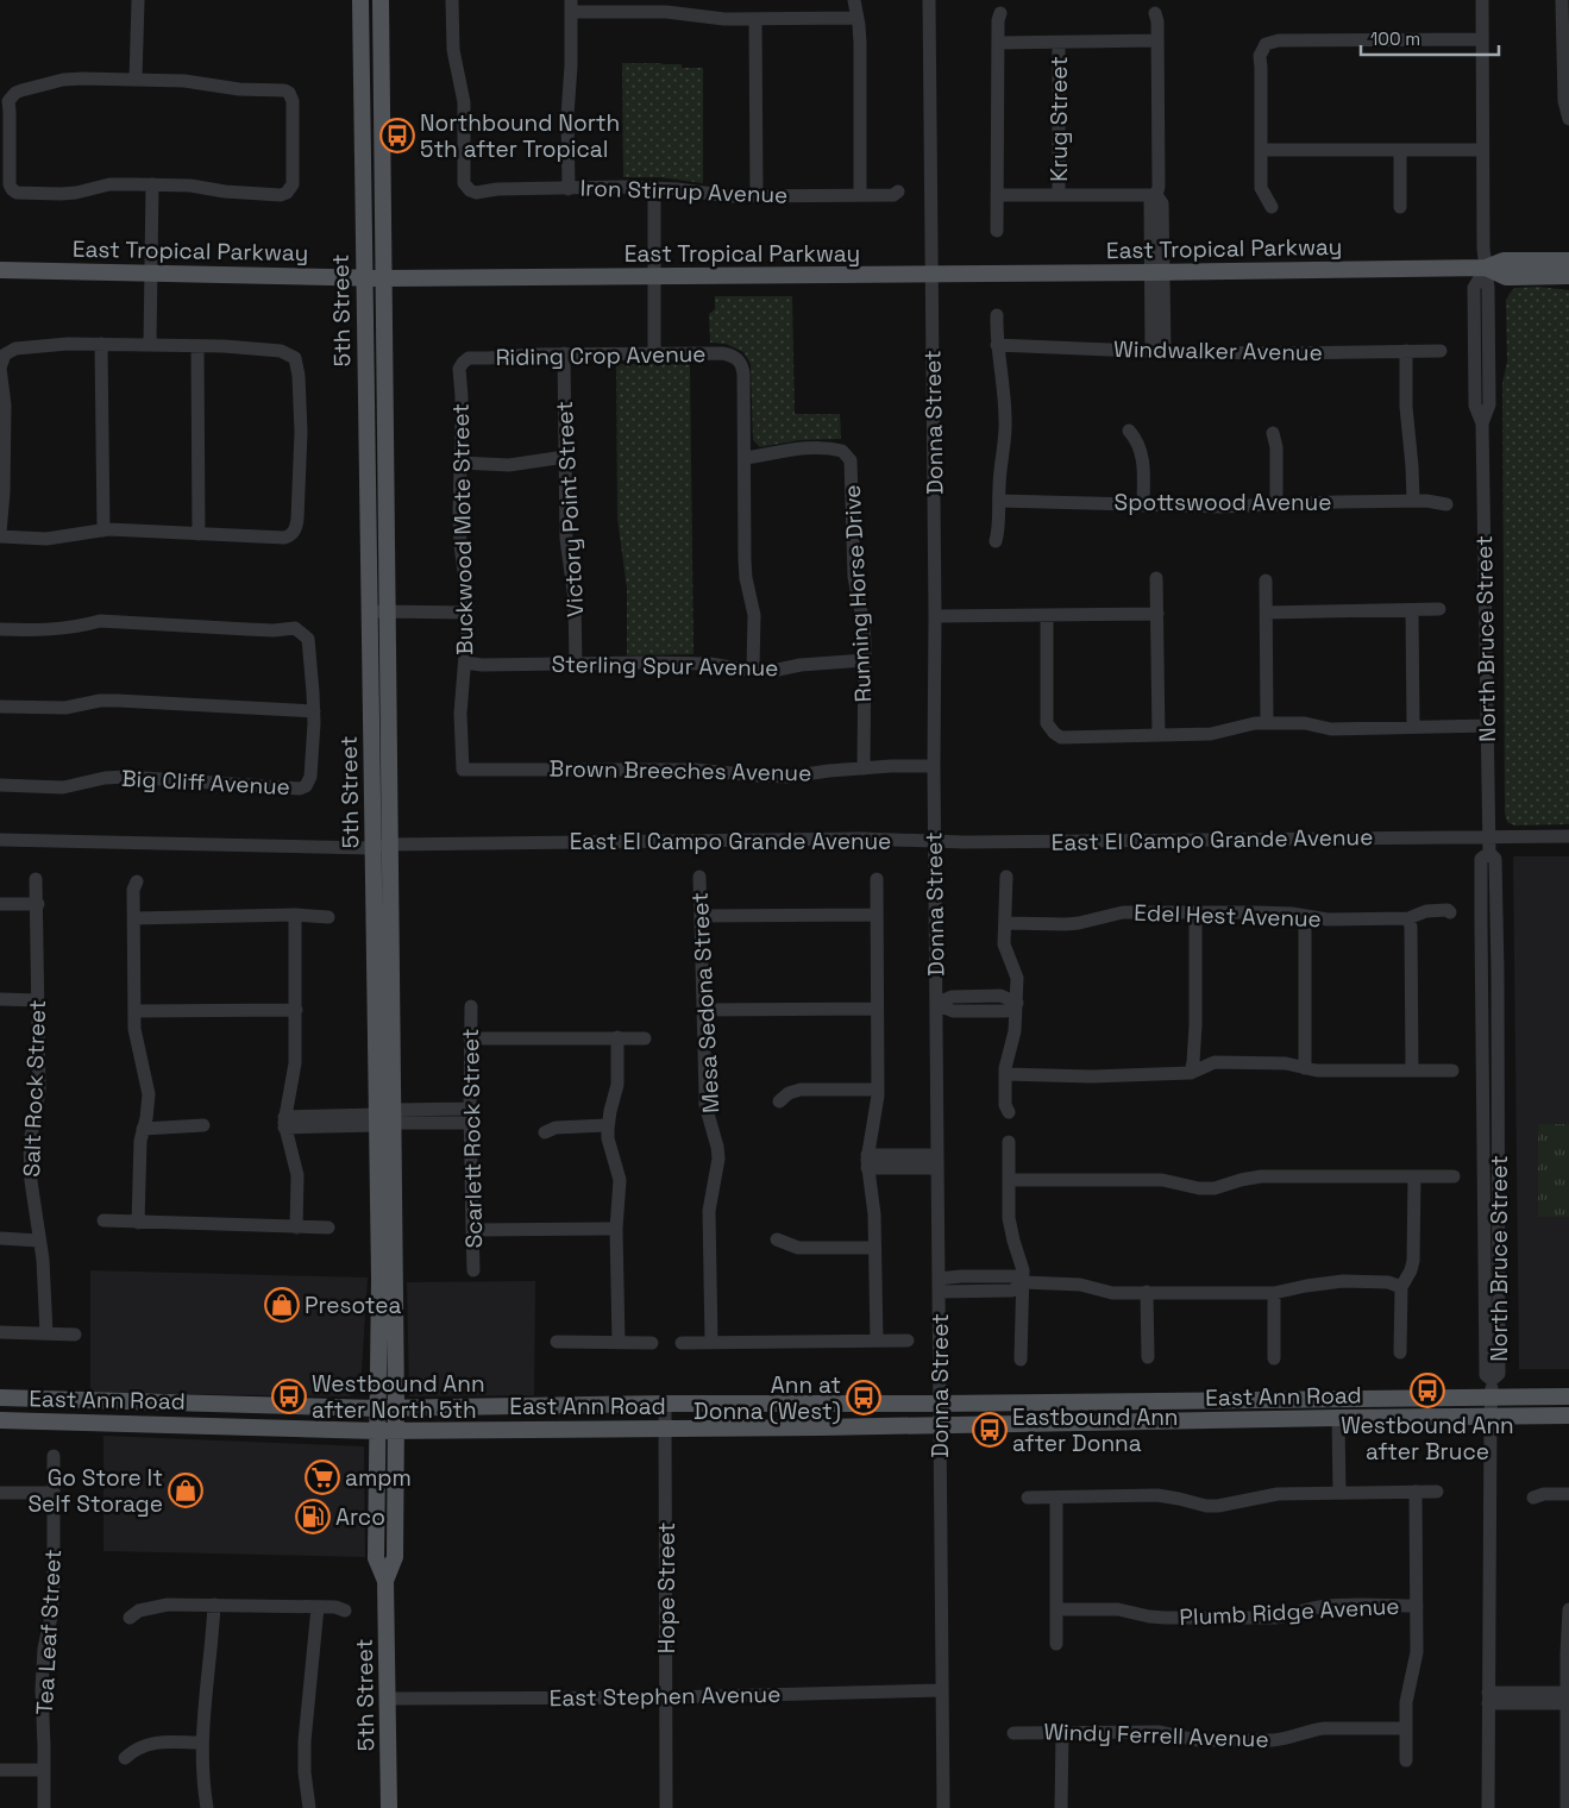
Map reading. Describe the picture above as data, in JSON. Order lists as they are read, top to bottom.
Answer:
{
  "streets": {
    "main road": ["East Tropical Parkway", "5th Street", "East Ann Road"],
    "street": [
      "Krug Street",
      "Iron Stirrup Avenue",
      "Windwalker Avenue",
      "Riding Crop Avenue",
      "Donna Street",
      "Spottswood Avenue",
      "Victory Point Street",
      "Buckwood Mote Street",
      "Running Horse Drive",
      "North Bruce Street",
      "Sterling Spur Avenue",
      "Brown Breeches Avenue",
      "Big Cliff Avenue",
      "East El Campo Grande Avenue",
      "Edel Hest Avenue",
      "Mesa Sedona Street",
      "Salt Rock Street",
      "Scarlett Rock Street",
      "Hope Street",
      "Plumb Ridge Avenue",
      "Tea Leaf Street",
      "East Stephen Avenue",
      "Windy Ferrell Avenue"
    ]
  },
  "crossings": [
    ["East Tropical Parkway", "5th Street"],
    ["East Tropical Parkway", "Donna Street"],
    ["East Tropical Parkway", "North Bruce Street"],
    ["5th Street", "East El Campo Grande Avenue"],
    ["5th Street", "East Ann Road"],
    ["5th Street", "East Stephen Avenue"],
    ["Riding Crop Avenue", "Victory Point Street"],
    ["Riding Crop Avenue", "Buckwood Mote Street"],
    ["Riding Crop Avenue", "Running Horse Drive"],
    ["Donna Street", "Brown Breeches Avenue"],
    ["Donna Street", "East El Campo Grande Avenue"],
    ["Donna Street", "East Ann Road"],
    ["Donna Street", "East Stephen Avenue"],
    ["Victory Point Street", "Sterling Spur Avenue"],
    ["Buckwood Mote Street", "Sterling Spur Avenue"],
    ["Buckwood Mote Street", "Brown Breeches Avenue"],
    ["Running Horse Drive", "Sterling Spur Avenue"],
    ["Running Horse Drive", "Brown Breeches Avenue"],
    ["North Bruce Street", "East El Campo Grande Avenue"],
    ["East Ann Road", "Hope Street"],
    ["Hope Street", "East Stephen Avenue"]
  ],
  "places": {
    "bus stop": [
      "Northbound North 5th after Tropical",
      "Westbound Ann after Bruce",
      "Westbound Ann after North 5th",
      "Ann at Donna (West)",
      "Eastbound Ann after Donna"
    ],
    "shop": ["Presotea", "Go Store It Self Storage"],
    "supermarket": ["ampm"],
    "fuel station": ["Arco"]
  },
  "scale_bar": "100 m"
}
